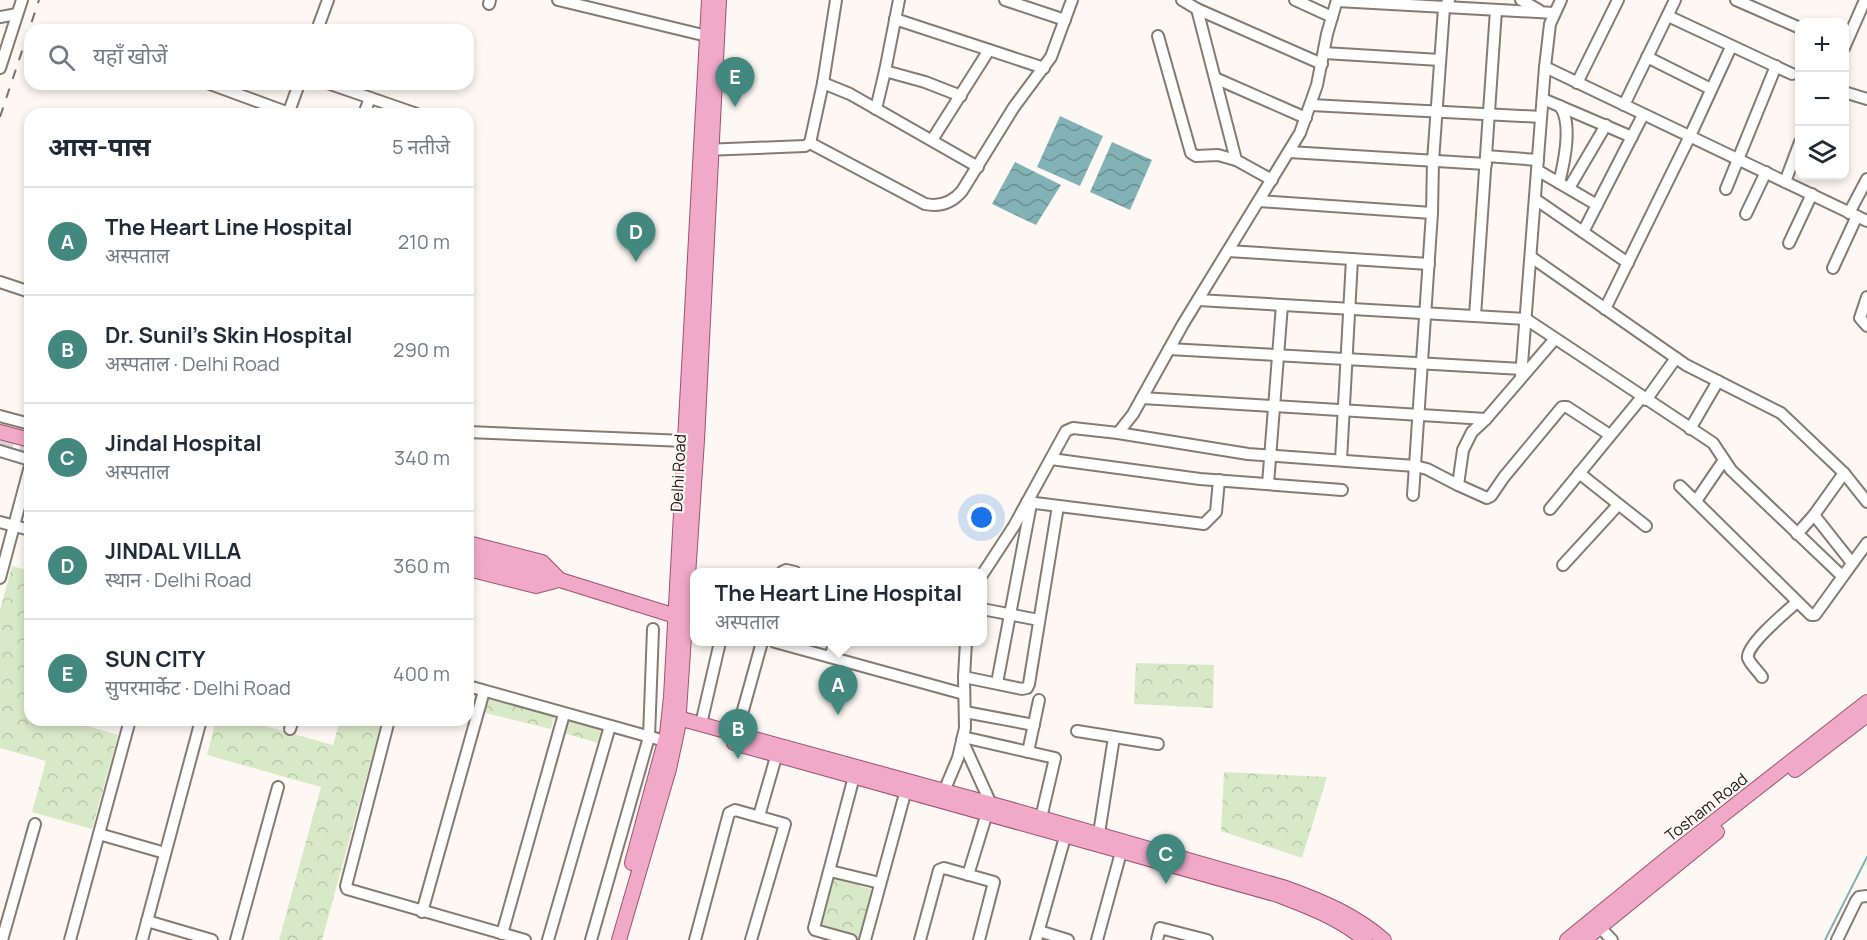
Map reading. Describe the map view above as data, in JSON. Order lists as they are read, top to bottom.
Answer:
{
  "streets": {
    "main road": ["Delhi Road", "Tosham Road"]
  },
  "page": {
    "map_buttons": ["+", "−"],
    "search": "यहाँ खोजें",
    "pins": [
      "E",
      "D",
      "A",
      "B",
      "C"
    ],
    "heading": ["आस-पास", "5 नतीजे"],
    "list": [
      {
        "mark": "A",
        "name": "The Heart Line Hospital",
        "note": "अस्पताल",
        "value": "210 m"
      },
      {
        "mark": "B",
        "name": "Dr. Sunil's Skin Hospital",
        "note": "अस्पताल · Delhi Road",
        "value": "290 m"
      },
      {
        "mark": "C",
        "name": "Jindal Hospital",
        "note": "अस्पताल",
        "value": "340 m"
      },
      {
        "mark": "D",
        "name": "JINDAL VILLA",
        "note": "स्थान · Delhi Road",
        "value": "360 m"
      },
      {
        "mark": "E",
        "name": "SUN CITY",
        "note": "सुपरमार्केट · Delhi Road",
        "value": "400 m"
      }
    ],
    "popup": ["The Heart Line Hospital", "अस्पताल"]
  }
}
